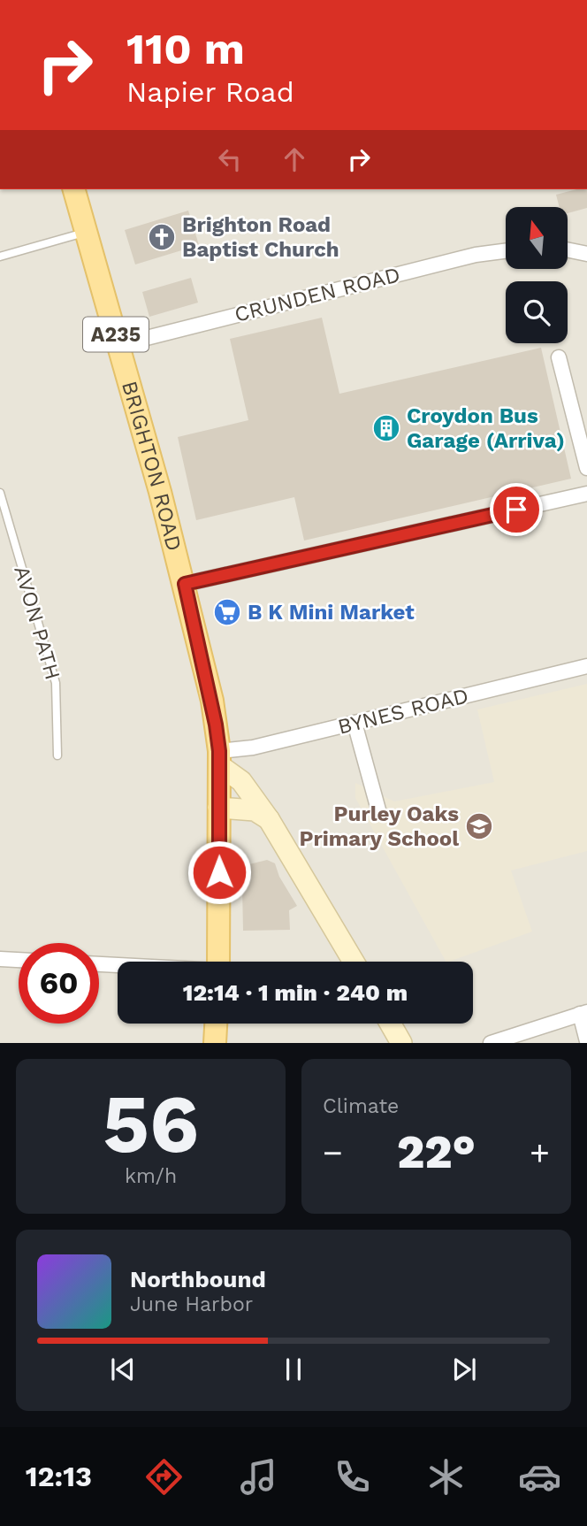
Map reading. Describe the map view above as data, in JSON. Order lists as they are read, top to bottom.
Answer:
{
  "streets": {
    "main road": ["A235", "BRIGHTON ROAD"],
    "street": ["CRUNDEN ROAD", "BYNES ROAD"],
    "lane": ["AVON PATH"]
  },
  "crossings": [
    ["CRUNDEN ROAD", "BRIGHTON ROAD"],
    ["BRIGHTON ROAD", "BYNES ROAD"]
  ],
  "places": {
    "church": ["Brighton Road Baptist Church"],
    "building": ["Croydon Bus Garage (Arriva)"],
    "supermarket": ["B K Mini Market"],
    "school or university": ["Purley Oaks Primary School"]
  },
  "north": "top",
  "page": {
    "turn": ["110 m", "Napier Road"],
    "limit": "60",
    "trip": "12:14 · 1 min · 240 m",
    "tile": [
      ["56", "km/h"],
      "Climate"
    ],
    "heat": ["−", "22°", "+"],
    "song": ["Northbound", "June Harbor"],
    "tabs": "12:13"
  }
}
